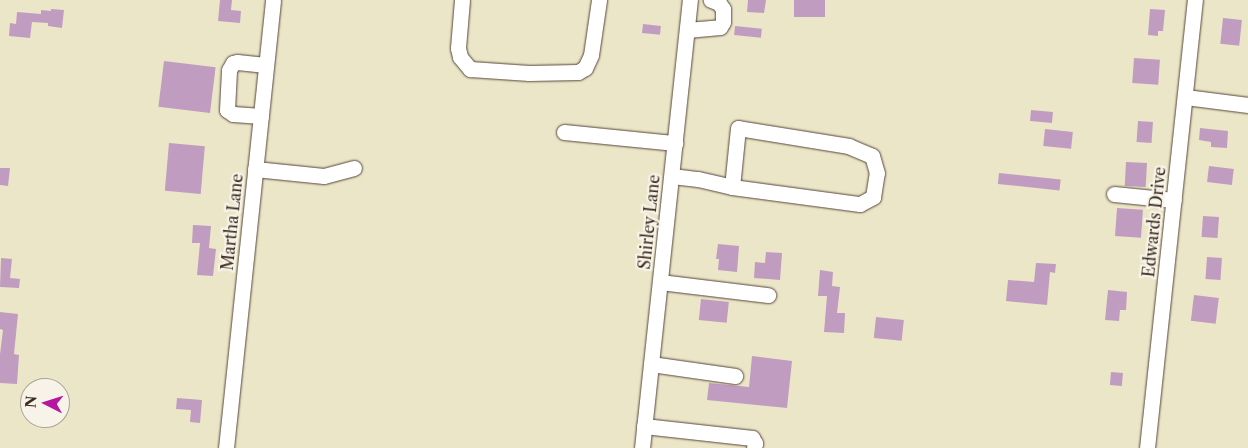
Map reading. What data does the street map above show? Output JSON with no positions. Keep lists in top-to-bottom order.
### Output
{
  "streets": {
    "street": ["Martha Lane", "Shirley Lane", "Edwards Drive"]
  },
  "north": "left"
}
